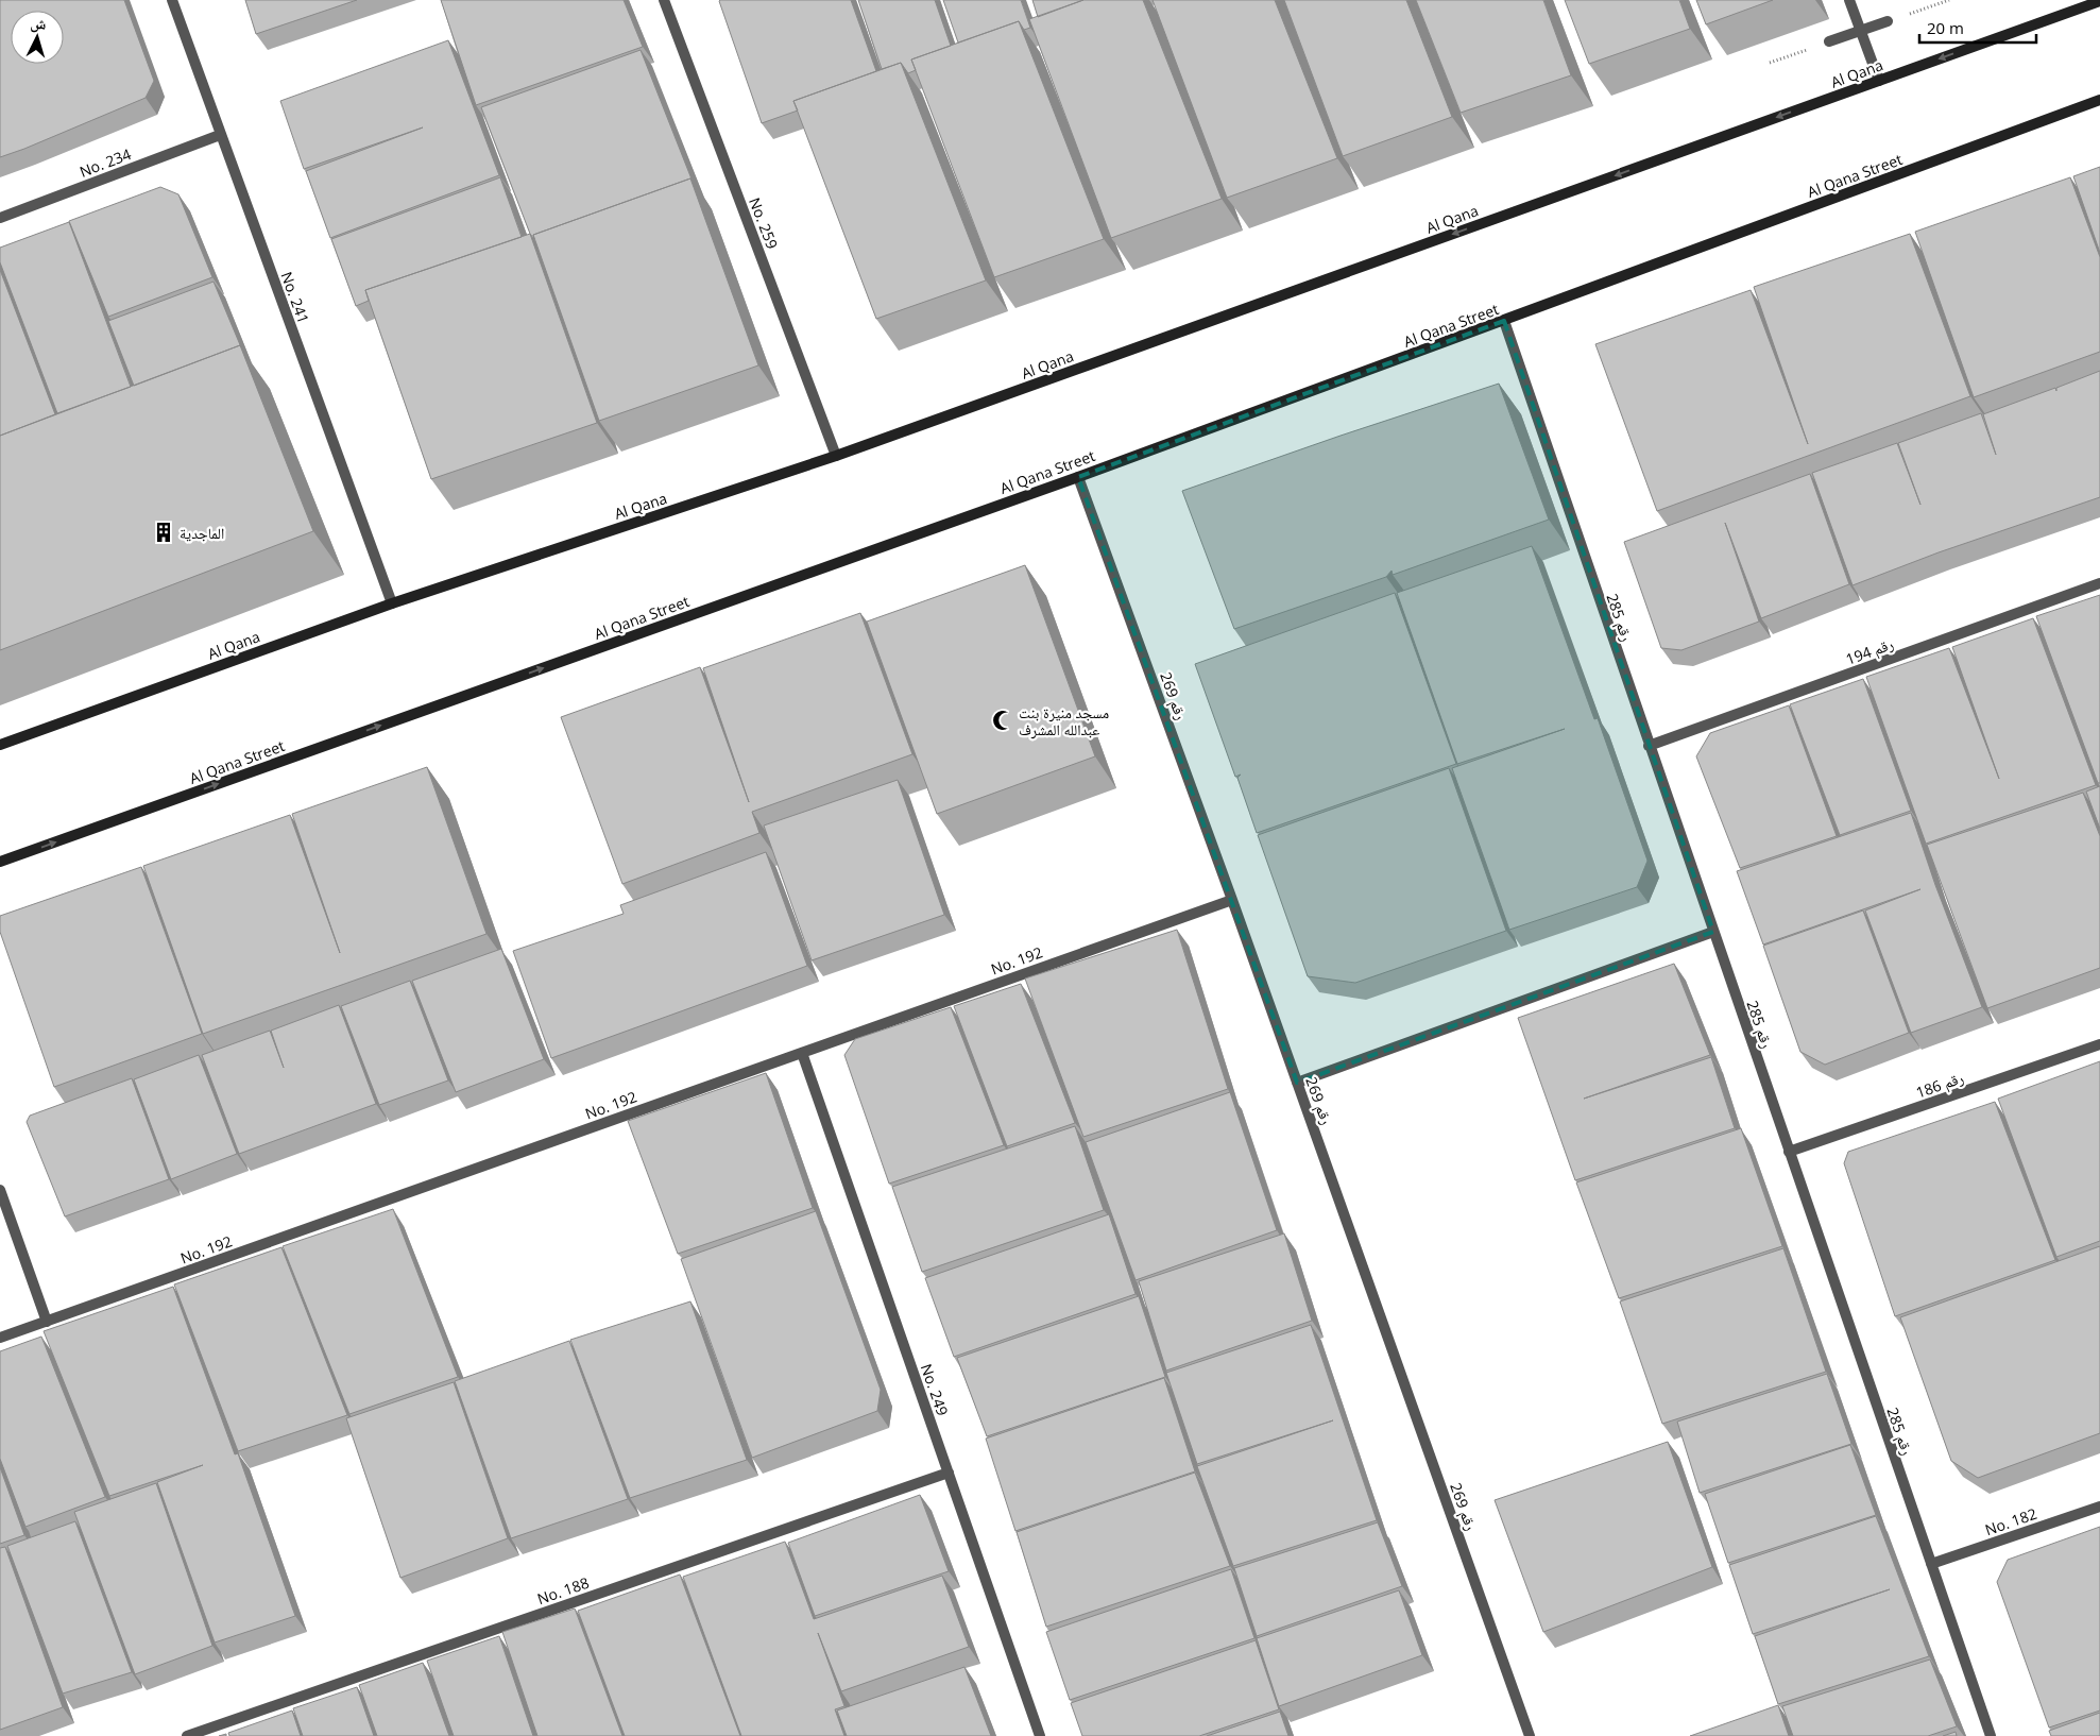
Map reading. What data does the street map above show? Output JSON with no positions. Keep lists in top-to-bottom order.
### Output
{
  "streets": {
    "street": [
      "Al Qana",
      "No. 234",
      "Al Qana Street",
      "No. 259",
      "No. 241",
      "رقم 285",
      "رقم 194",
      "رقم 269",
      "No. 192",
      "رقم 186",
      "No. 249",
      "No. 182",
      "No. 188"
    ]
  },
  "crossings": [
    ["Al Qana", "No. 259"],
    ["Al Qana", "No. 241"],
    ["No. 234", "No. 241"],
    ["Al Qana Street", "رقم 285"],
    ["Al Qana Street", "رقم 269"],
    ["رقم 285", "رقم 194"],
    ["رقم 285", "رقم 186"],
    ["رقم 285", "No. 182"],
    ["رقم 269", "No. 192"],
    ["No. 192", "No. 249"],
    ["No. 249", "No. 188"]
  ],
  "one_way": ["Al Qana", "Al Qana Street"],
  "places": {
    "building": ["الماجدية"],
    "mosque": ["مسجد منيرة بنت عبدالله المشرف"]
  },
  "scale_bar": "20 m",
  "north": "top"
}
